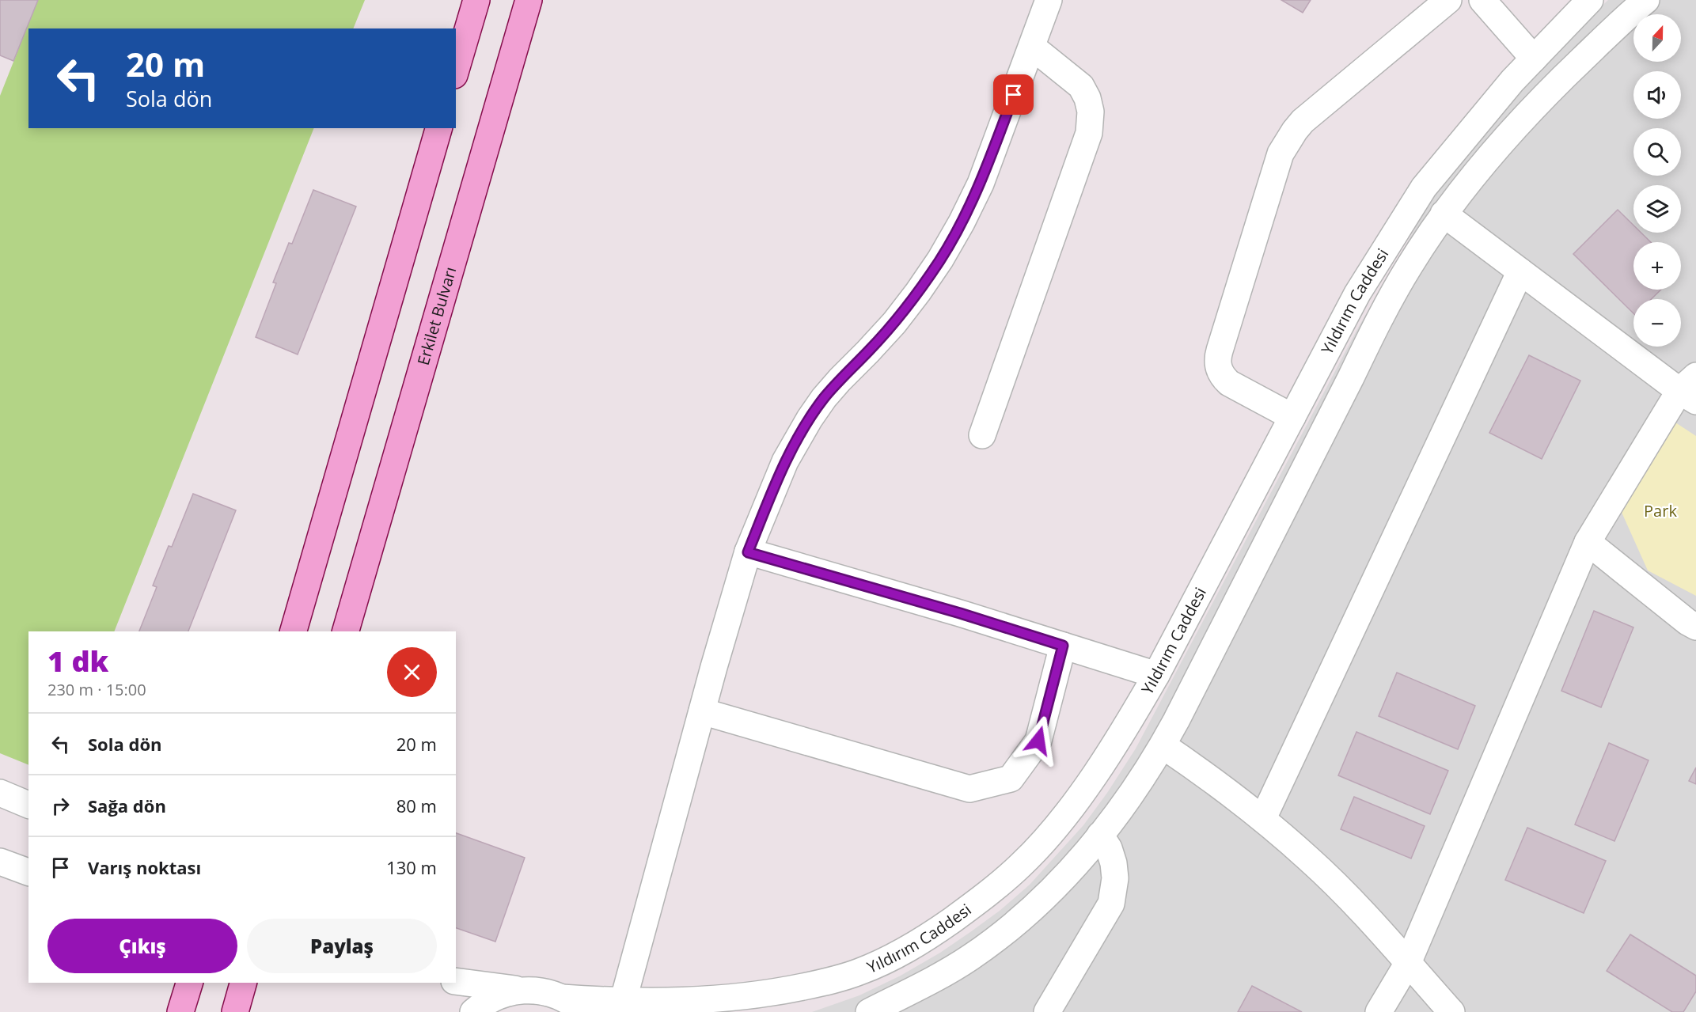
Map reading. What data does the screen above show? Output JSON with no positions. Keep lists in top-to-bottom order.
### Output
{
  "streets": {
    "main road": ["Erkilet Bulvarı"],
    "street": ["Yıldırım Caddesi"]
  },
  "parks": ["Park"],
  "north": "top",
  "page": {
    "map_buttons": ["+", "−"],
    "turn": ["20 m", "Sola dön"],
    "heading": ["1 dk", "230 m · 15:00"],
    "list": [
      {
        "name": "Sola dön",
        "value": "20 m"
      },
      {
        "name": "Sağa dön",
        "value": "80 m"
      },
      {
        "name": "Varış noktası",
        "value": "130 m"
      }
    ],
    "buttons": ["Çıkış", "Paylaş"]
  }
}
